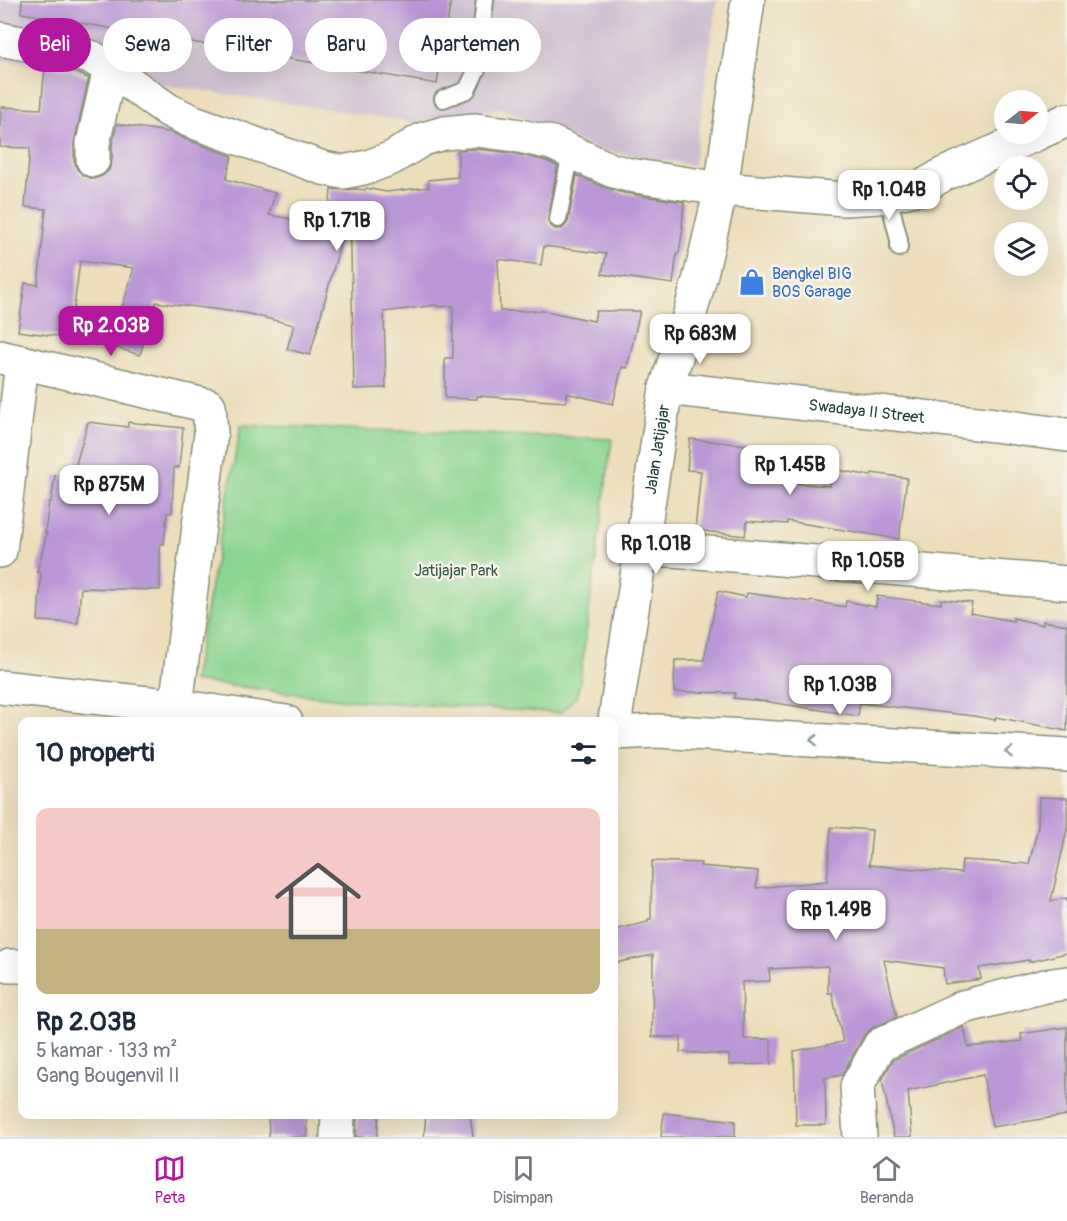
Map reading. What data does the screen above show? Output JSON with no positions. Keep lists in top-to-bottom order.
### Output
{
  "streets": {
    "street": ["Swadaya II Street", "Jalan Jatijajar"]
  },
  "crossings": [
    ["Swadaya II Street", "Jalan Jatijajar"]
  ],
  "parks": ["Jatijajar Park"],
  "places": {
    "shop": ["Bengkel BIG BOS Garage"]
  },
  "north": "right",
  "page": {
    "chip": [
      "Beli",
      "Sewa",
      "Filter",
      "Baru",
      "Apartemen"
    ],
    "price": [
      "Rp 1.04B",
      "Rp 1.71B",
      "Rp 2.03B",
      "Rp 683M",
      "Rp 1.45B",
      "Rp 875M",
      "Rp 1.01B",
      "Rp 1.05B",
      "Rp 1.03B",
      "Rp 1.49B"
    ],
    "heading": "10 properti",
    "list": [
      {
        "name": "Rp 2.03B",
        "note": "5 kamar · 133 m² · Gang Bougenvil II"
      }
    ],
    "tabs": ["Peta", "Disimpan", "Beranda"]
  }
}
